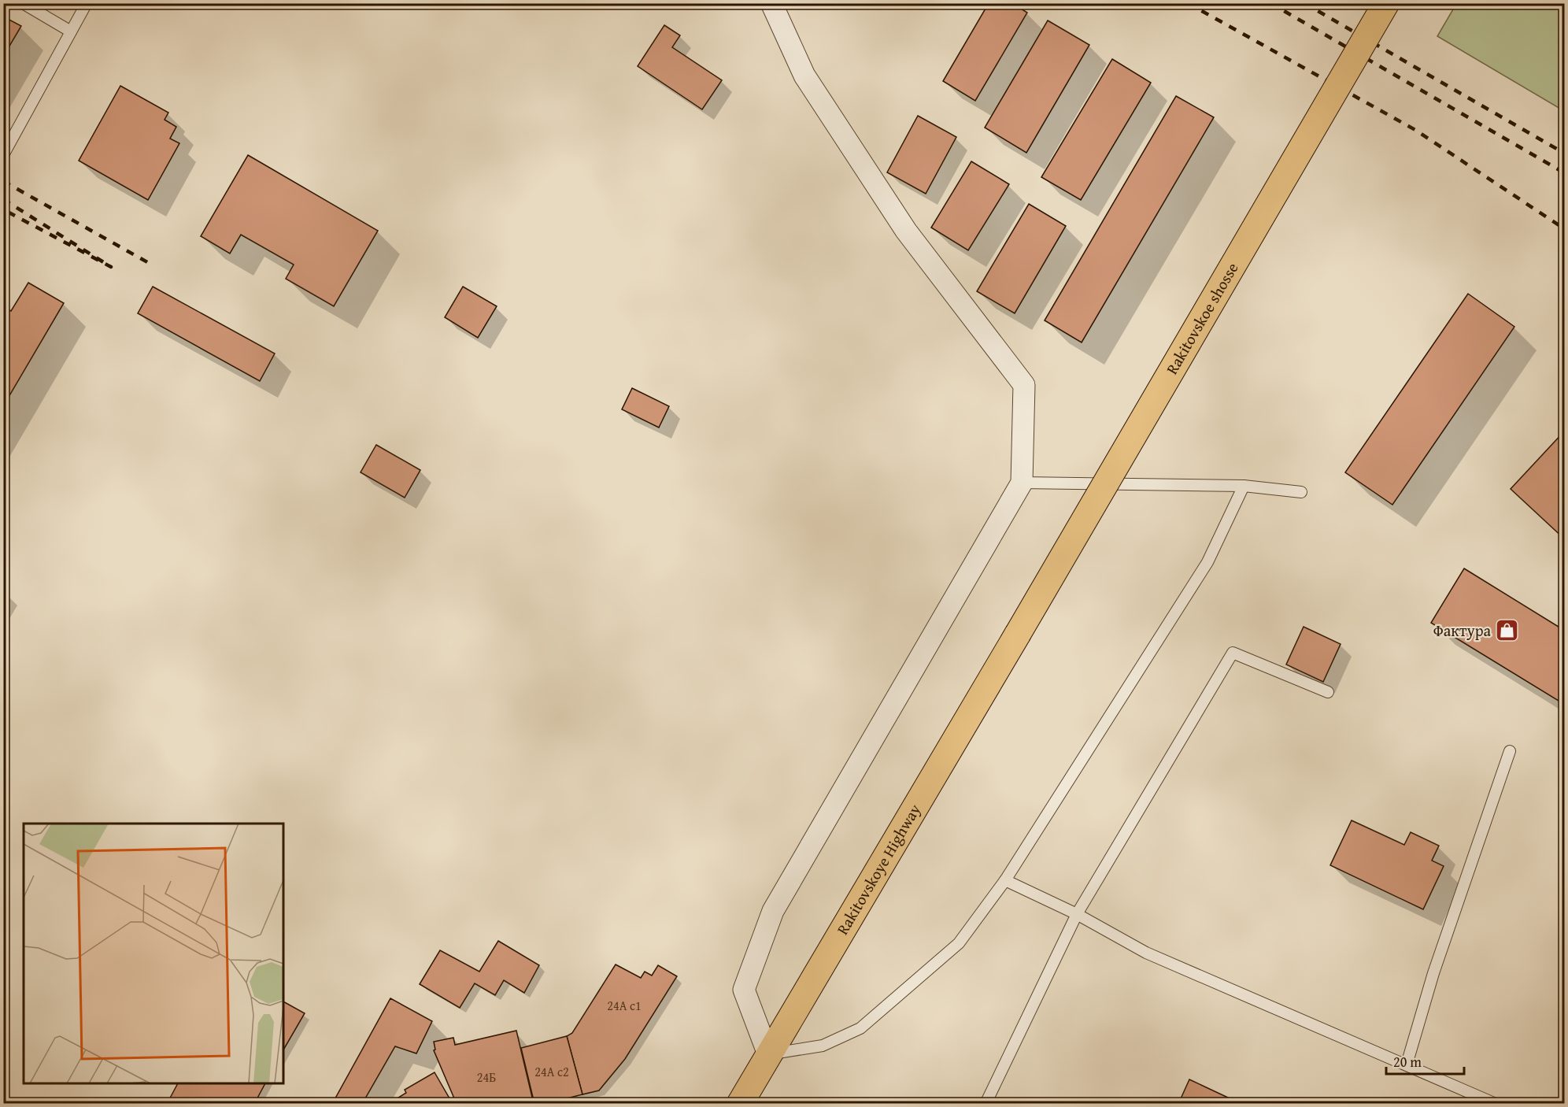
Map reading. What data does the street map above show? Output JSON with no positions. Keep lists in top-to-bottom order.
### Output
{
  "streets": {
    "main road": ["Rakitovskoe shosse", "Rakitovskoye Highway"]
  },
  "crossings": [
    ["Rakitovskoe shosse", "Rakitovskoye Highway"]
  ],
  "places": {
    "shop": ["Фактура"]
  },
  "house_numbers": ["24А с1", "24А с2", "24Б"],
  "scale_bar": "20 m"
}
